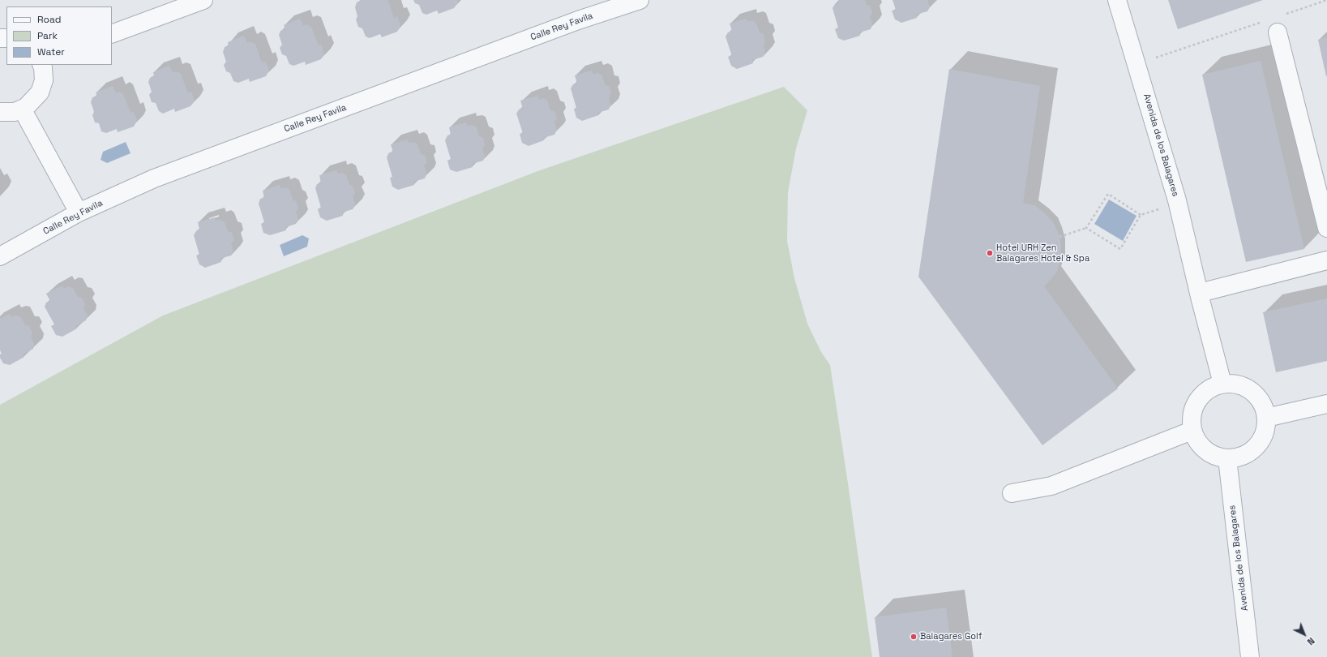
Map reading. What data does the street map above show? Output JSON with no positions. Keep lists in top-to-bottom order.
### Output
{
  "streets": {
    "street": ["Calle Rey Favila", "Avenida de los Balagares"]
  },
  "places": ["Hotel URH Zen Balagares Hotel & Spa", "Balagares Golf"],
  "legend": ["Road", "Park", "Water"],
  "north": "bottom right"
}
